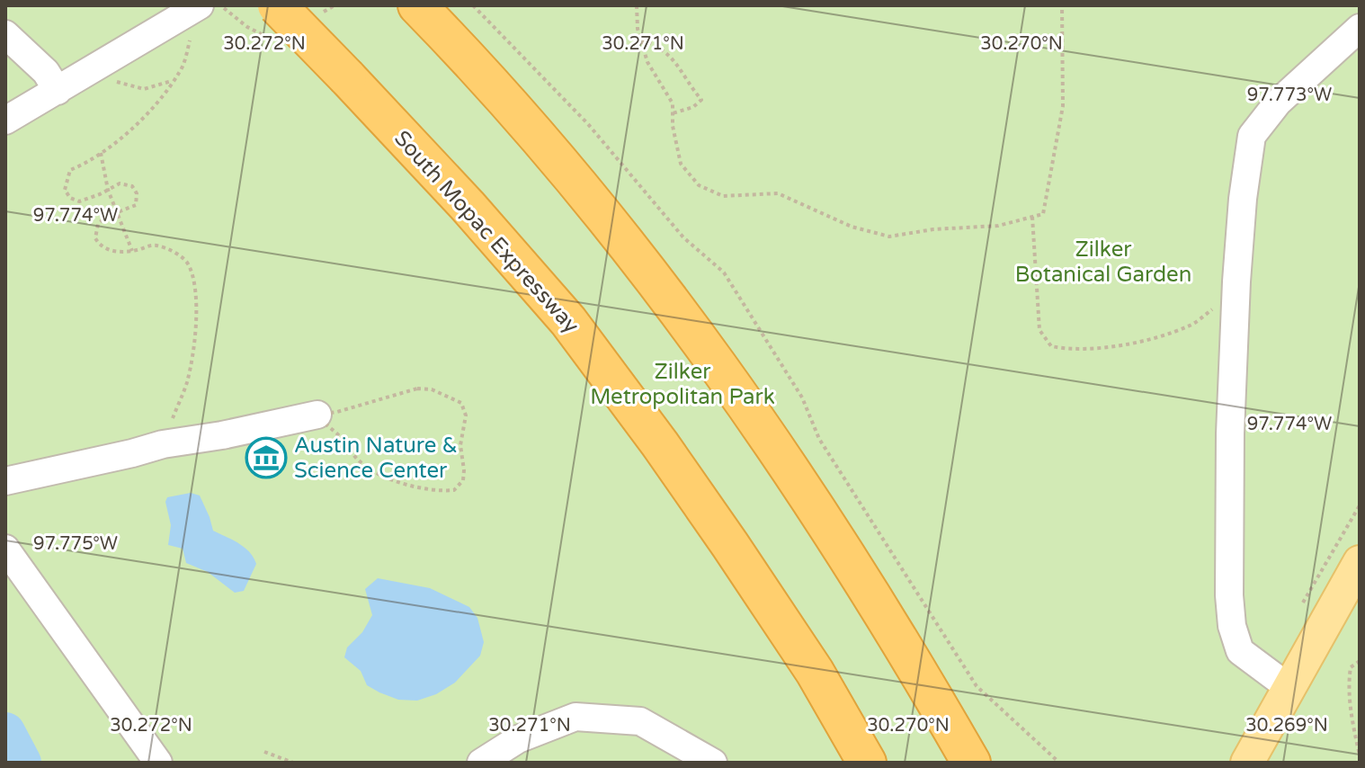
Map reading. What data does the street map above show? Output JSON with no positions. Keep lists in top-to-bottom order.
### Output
{
  "streets": {
    "highway": ["South Mopac Expressway"]
  },
  "parks": ["Zilker Botanical Garden", "Zilker Metropolitan Park"],
  "places": {
    "museum": ["Austin Nature & Science Center"]
  },
  "coordinates": [
    "30.272°N",
    "30.271°N",
    "30.270°N",
    "97.773°W",
    "97.774°W",
    "97.775°W",
    "30.269°N"
  ]
}
